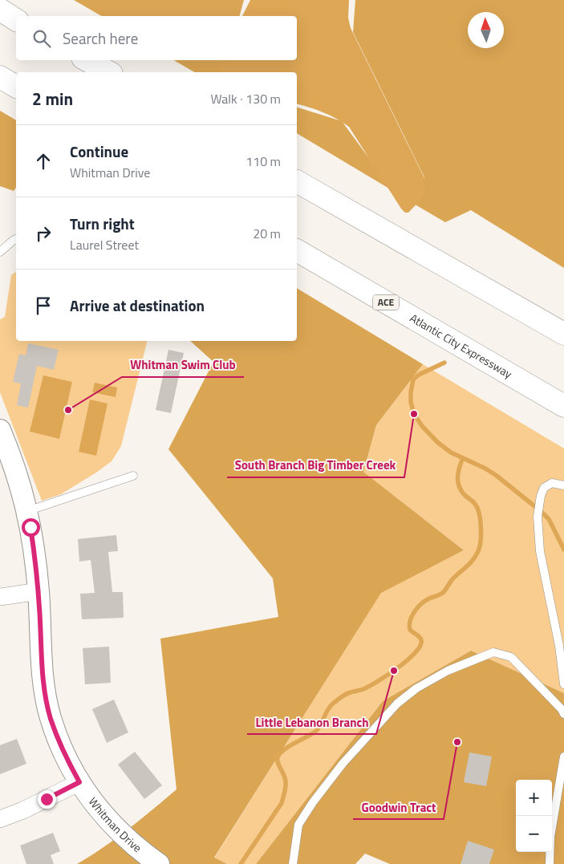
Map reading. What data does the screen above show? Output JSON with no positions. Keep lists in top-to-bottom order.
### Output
{
  "streets": {
    "highway": ["ACE", "Atlantic City Expressway"],
    "street": ["Whitman Drive"]
  },
  "places": [
    "Whitman Swim Club",
    "South Branch Big Timber Creek",
    "Little Lebanon Branch",
    "Goodwin Tract"
  ],
  "north": "top",
  "page": {
    "search": "Search here",
    "heading": ["2 min", "Walk · 130 m"],
    "list": [
      ["Continue", "Whitman Drive", "110 m"],
      ["Turn right", "Laurel Street", "20 m"],
      "Arrive at destination"
    ],
    "map_buttons": ["+", "−"]
  }
}
